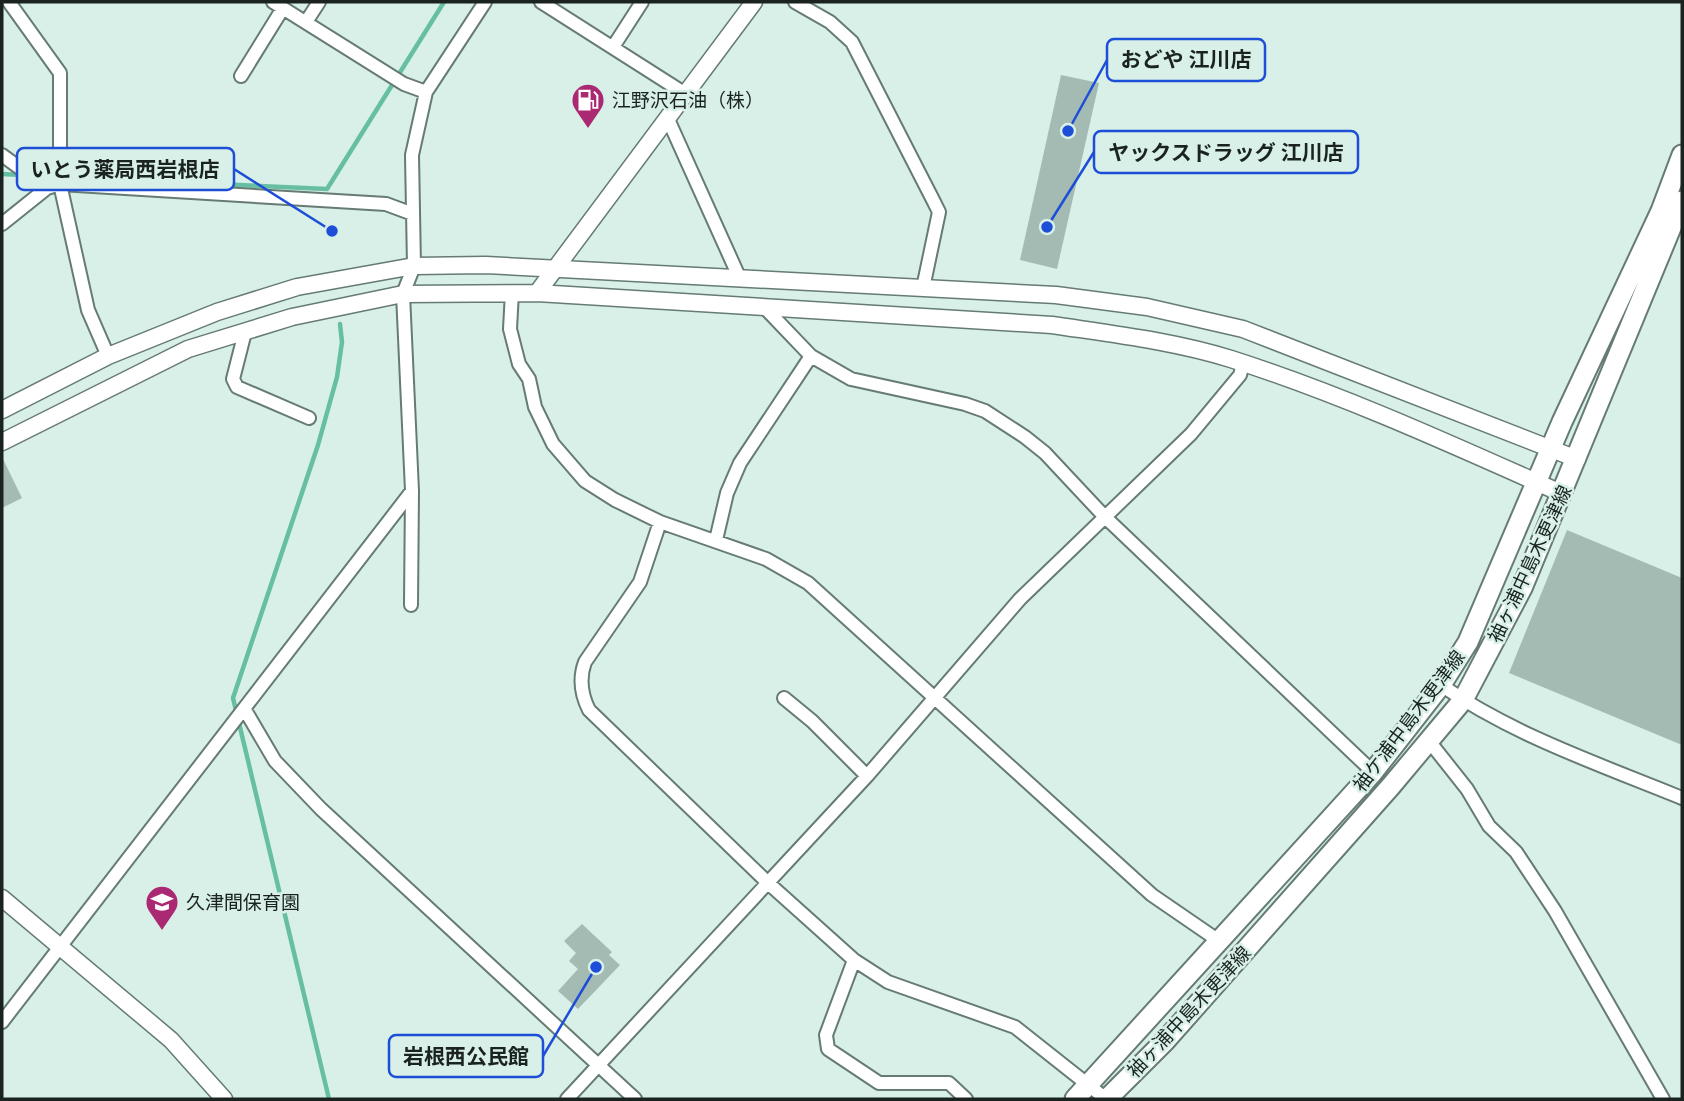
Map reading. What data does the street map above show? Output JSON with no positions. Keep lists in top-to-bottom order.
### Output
{
  "streets": {
    "main road": ["袖ヶ浦中島木更津線", "袖ケ浦中島木更津線"]
  },
  "places": {
    "fuel station": ["江野沢石油（株）"],
    "other": [
      "おどや 江川店",
      "ヤックスドラッグ 江川店",
      "いとう薬局西岩根店",
      "岩根西公民館"
    ],
    "school or university": ["久津間保育園"]
  }
}
